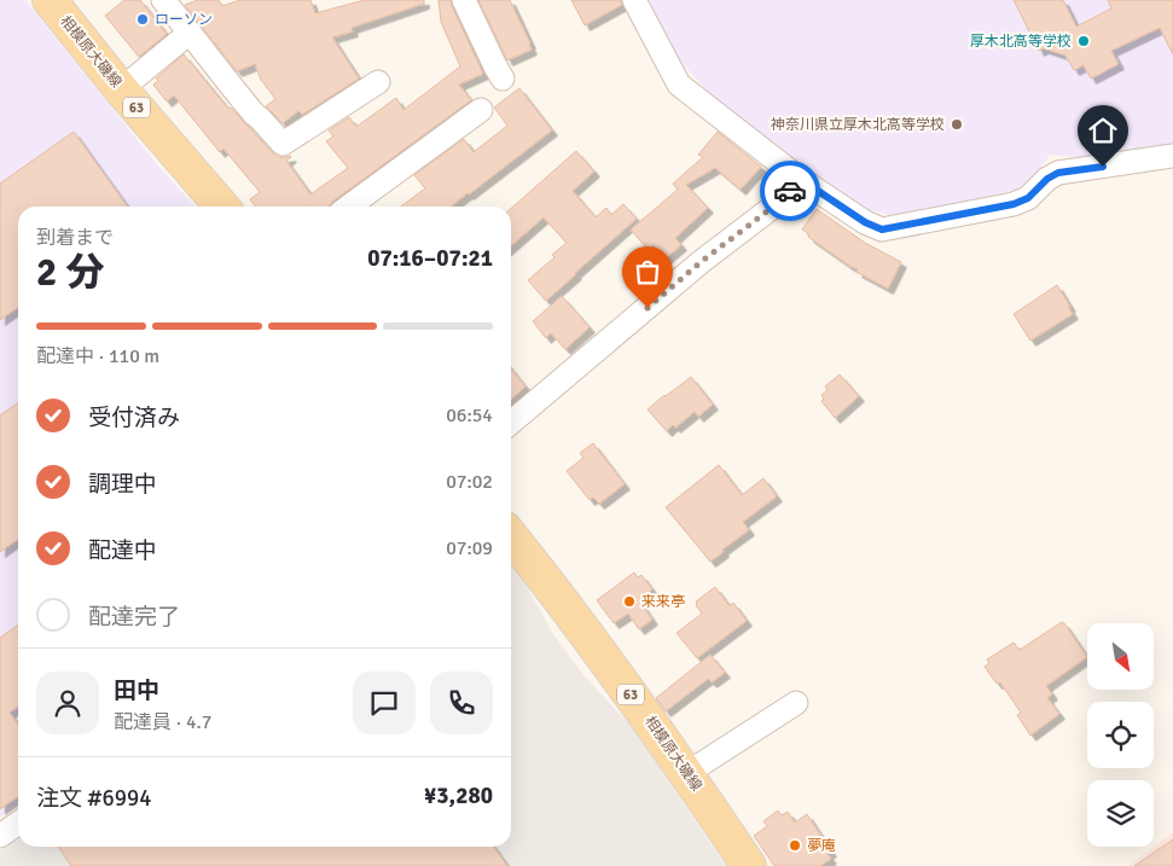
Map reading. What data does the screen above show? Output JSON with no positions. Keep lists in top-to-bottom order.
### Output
{
  "streets": {
    "main road": ["相模原大磯線", "63"]
  },
  "places": [
    "ローソン",
    "厚木北高等学校",
    "神奈川県立厚木北高等学校",
    "来来亭",
    "夢庵"
  ],
  "north": "bottom right",
  "page": {
    "heading": ["2 分", "到着まで", "07:16–07:21"],
    "panel": [
      "田中",
      "配達員 · 4.7",
      "注文 #6994",
      "¥3,280"
    ],
    "bar": "配達中 · 110 m",
    "list": [
      ["受付済み", "06:54"],
      ["調理中", "07:02"],
      ["配達中", "07:09"],
      "配達完了"
    ]
  }
}
